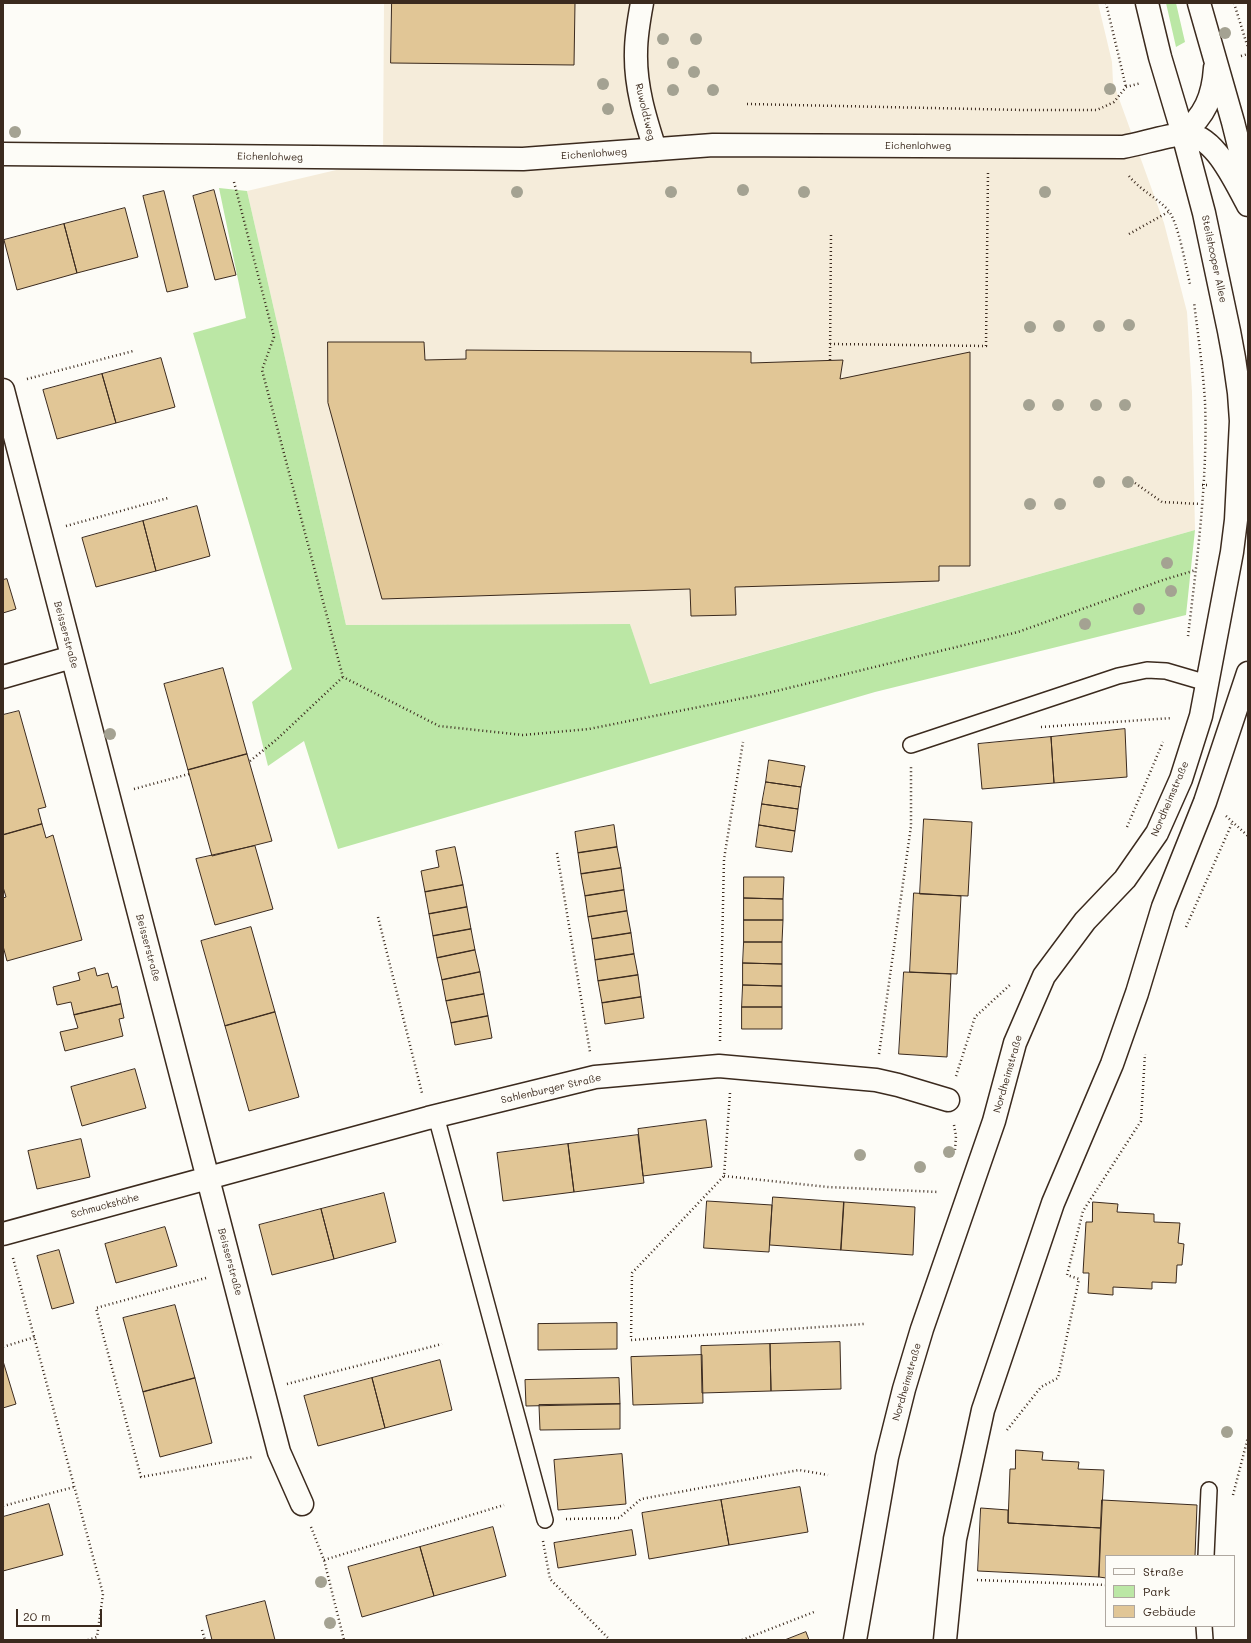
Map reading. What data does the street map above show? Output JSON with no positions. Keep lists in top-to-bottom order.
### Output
{
  "streets": {
    "street": [
      "Ruwoldtweg",
      "Eichenlohweg",
      "Steilshooper Allee",
      "Beisserstraße",
      "Nordheimstraße",
      "Sahlenburger Straße",
      "Schmuckshöhe"
    ]
  },
  "crossings": [
    ["Ruwoldtweg", "Eichenlohweg"],
    ["Eichenlohweg", "Steilshooper Allee"],
    ["Steilshooper Allee", "Nordheimstraße"],
    ["Beisserstraße", "Sahlenburger Straße"],
    ["Beisserstraße", "Schmuckshöhe"],
    ["Sahlenburger Straße", "Schmuckshöhe"]
  ],
  "legend": ["Straße", "Park", "Gebäude"],
  "scale_bar": "20 m"
}
